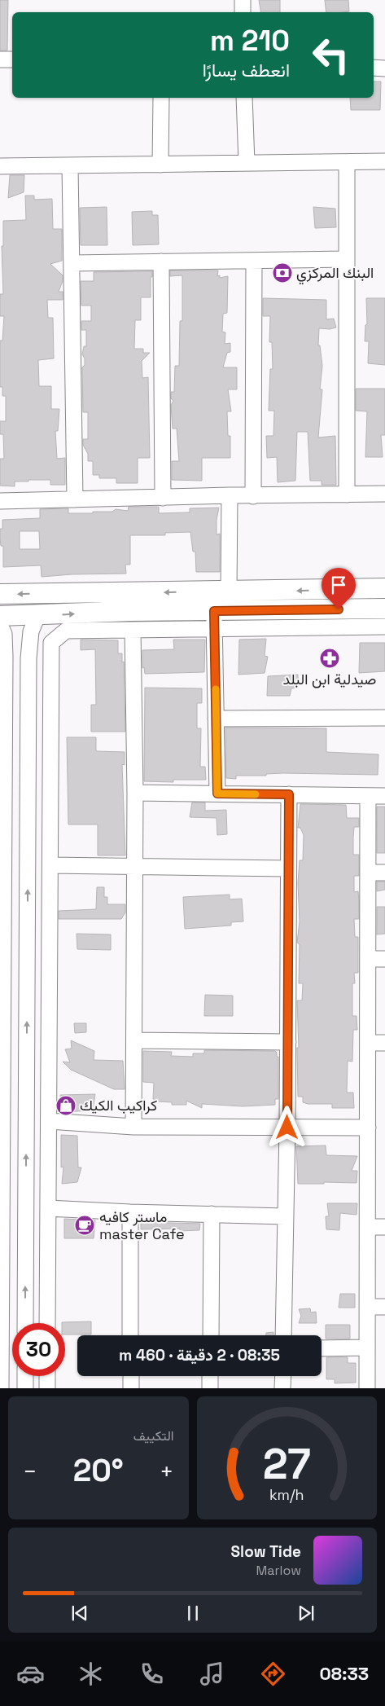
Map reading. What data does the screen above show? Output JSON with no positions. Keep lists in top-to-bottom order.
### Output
{
  "places": {
    "bank": ["البنك المركزي"],
    "pharmacy": ["صيدلية ابن البلد"],
    "shop": ["كراكيب الكيك"],
    "cafe": ["ماستر كافيه master Cafe"]
  },
  "page": {
    "turn": ["210 m", "انعطف يسارًا"],
    "limit": "30",
    "trip": "08:35 · 2 دقيقة · 460 m",
    "tile": "التكييف",
    "heat": ["−", "20°", "+"],
    "song": ["Slow Tide", "Marlow"],
    "tabs": "08:33",
    "gauge": ["27", "km/h"]
  }
}
